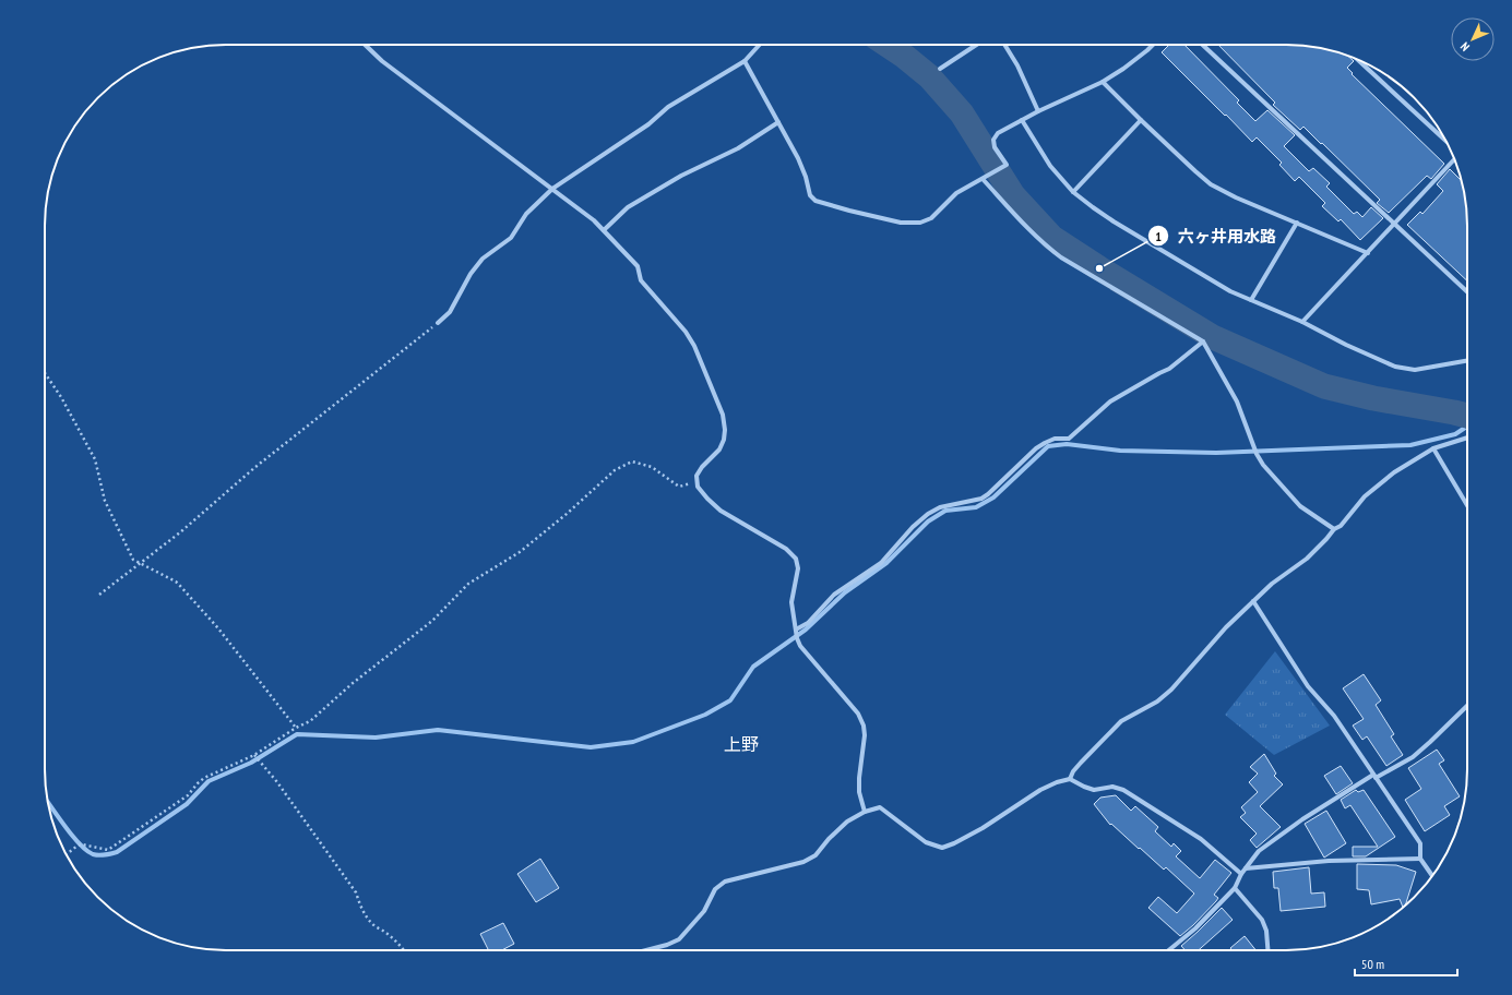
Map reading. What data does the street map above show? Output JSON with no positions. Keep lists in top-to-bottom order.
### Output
{
  "districts": ["上野"],
  "places": ["六ヶ井用水路"],
  "scale_bar": "50 m",
  "north": "bottom left"
}
